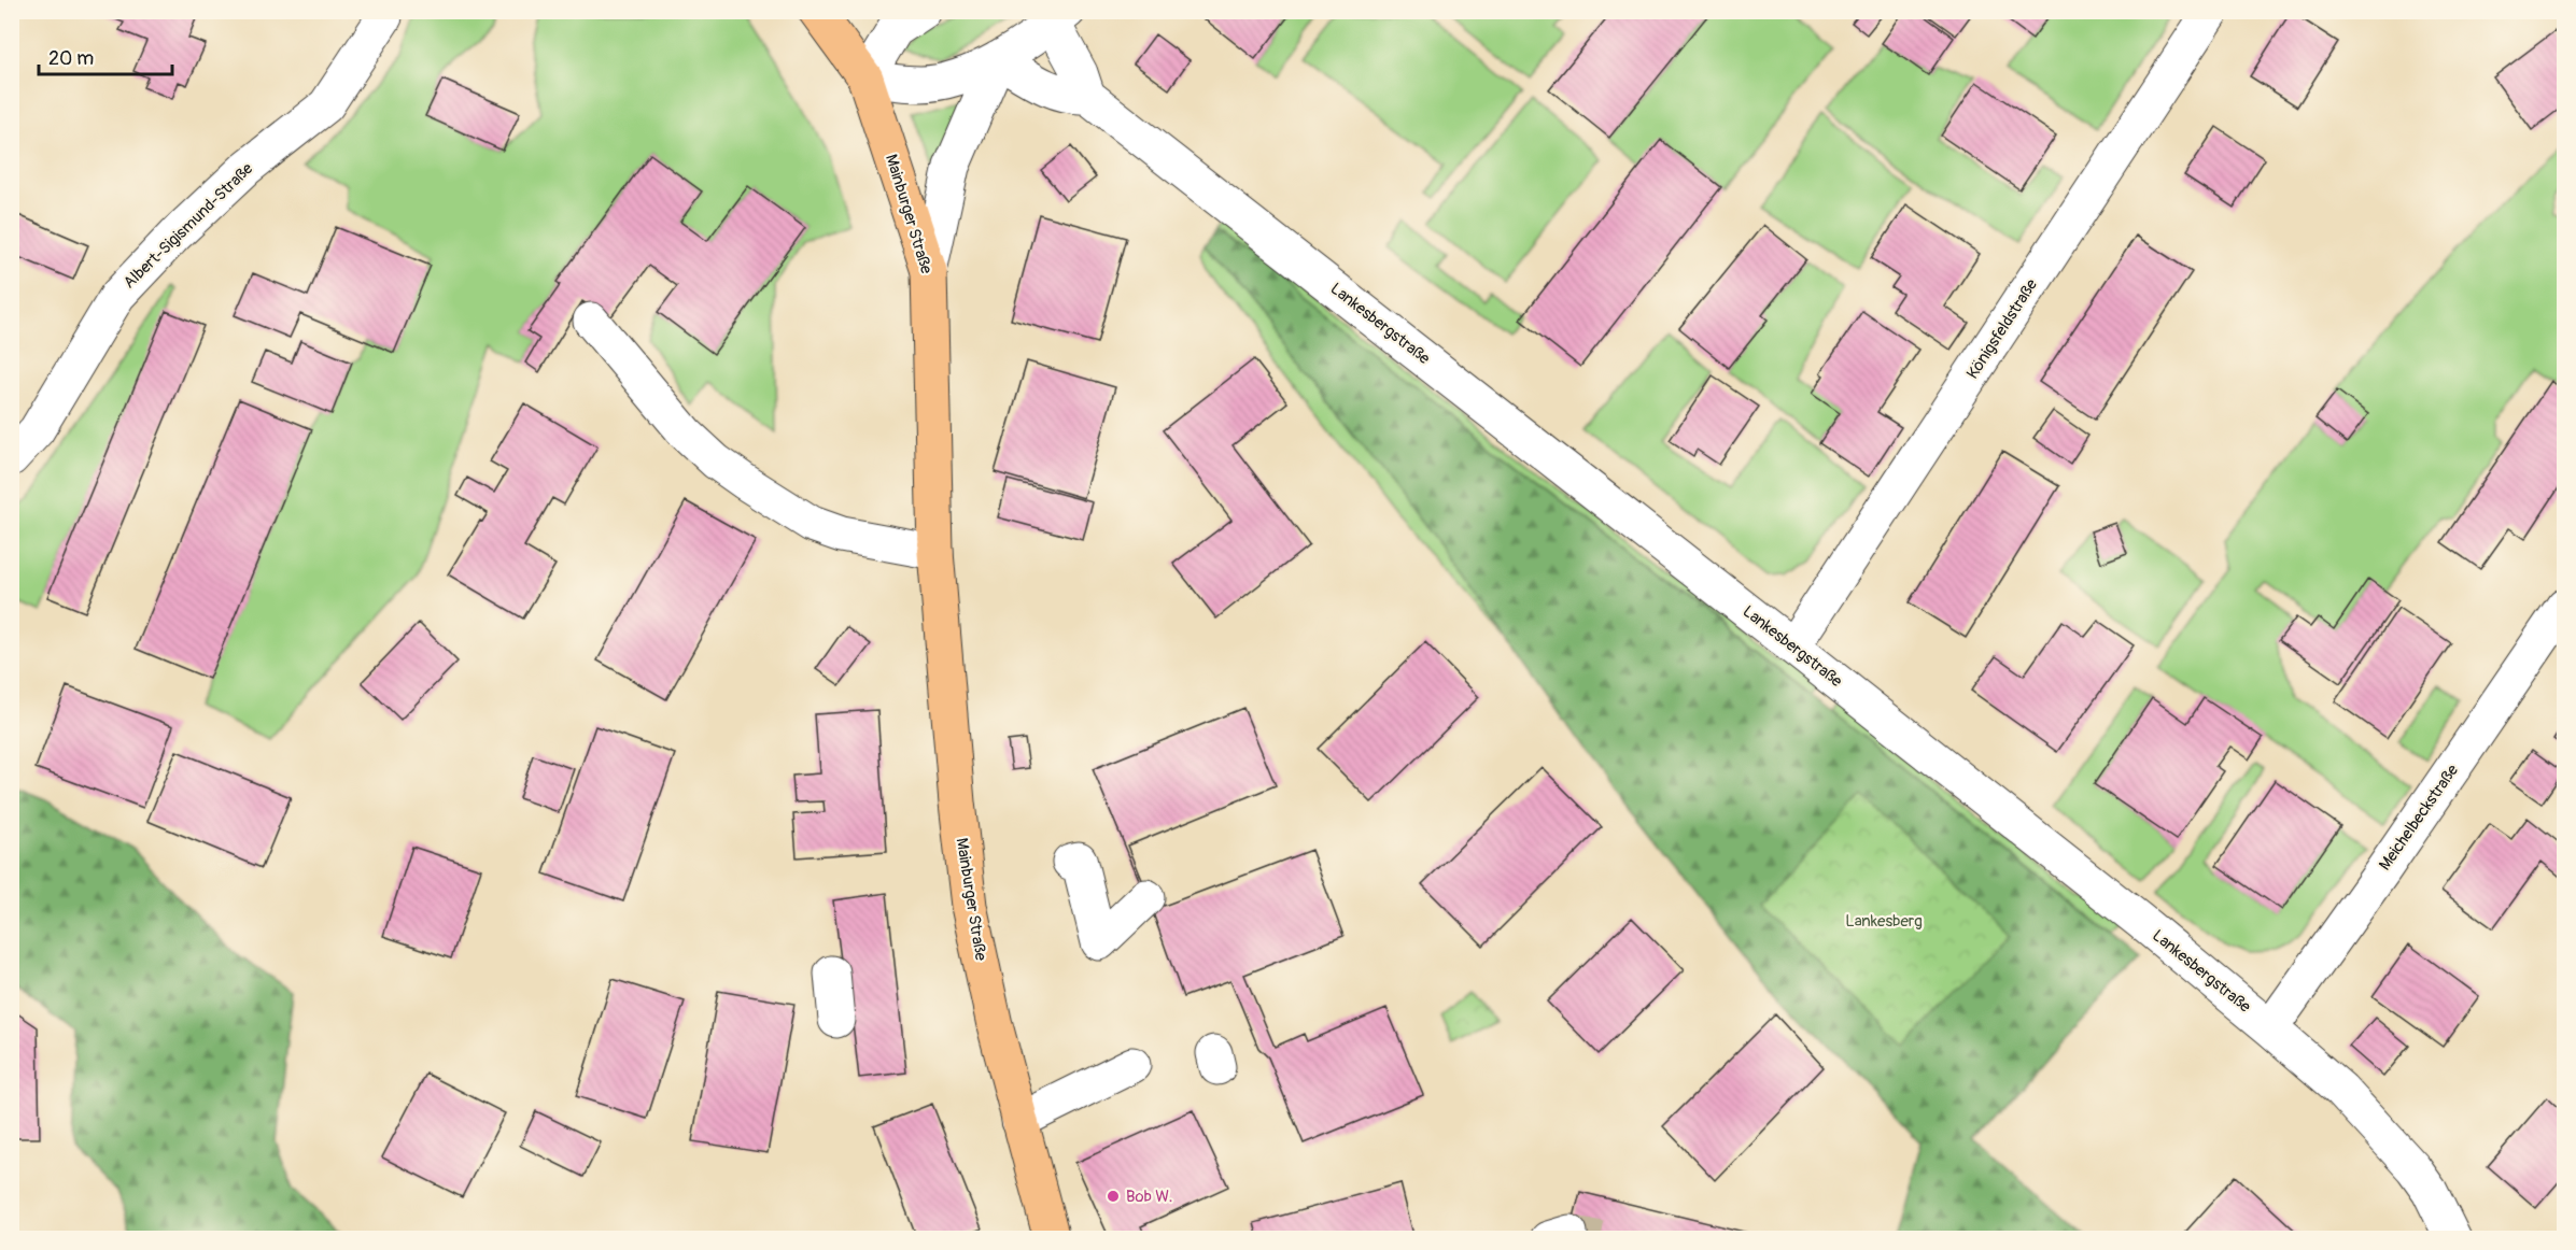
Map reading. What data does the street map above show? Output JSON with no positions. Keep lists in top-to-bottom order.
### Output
{
  "streets": {
    "main road": ["Mainburger Straße"],
    "street": [
      "Albert-Sigismund-Straße",
      "Lankesbergstraße",
      "Königsfeldstraße",
      "Meichelbeckstraße"
    ]
  },
  "crossings": [
    ["Lankesbergstraße", "Königsfeldstraße"],
    ["Lankesbergstraße", "Meichelbeckstraße"]
  ],
  "parks": ["Lankesberg"],
  "places": ["Bob W."],
  "scale_bar": "20 m"
}
